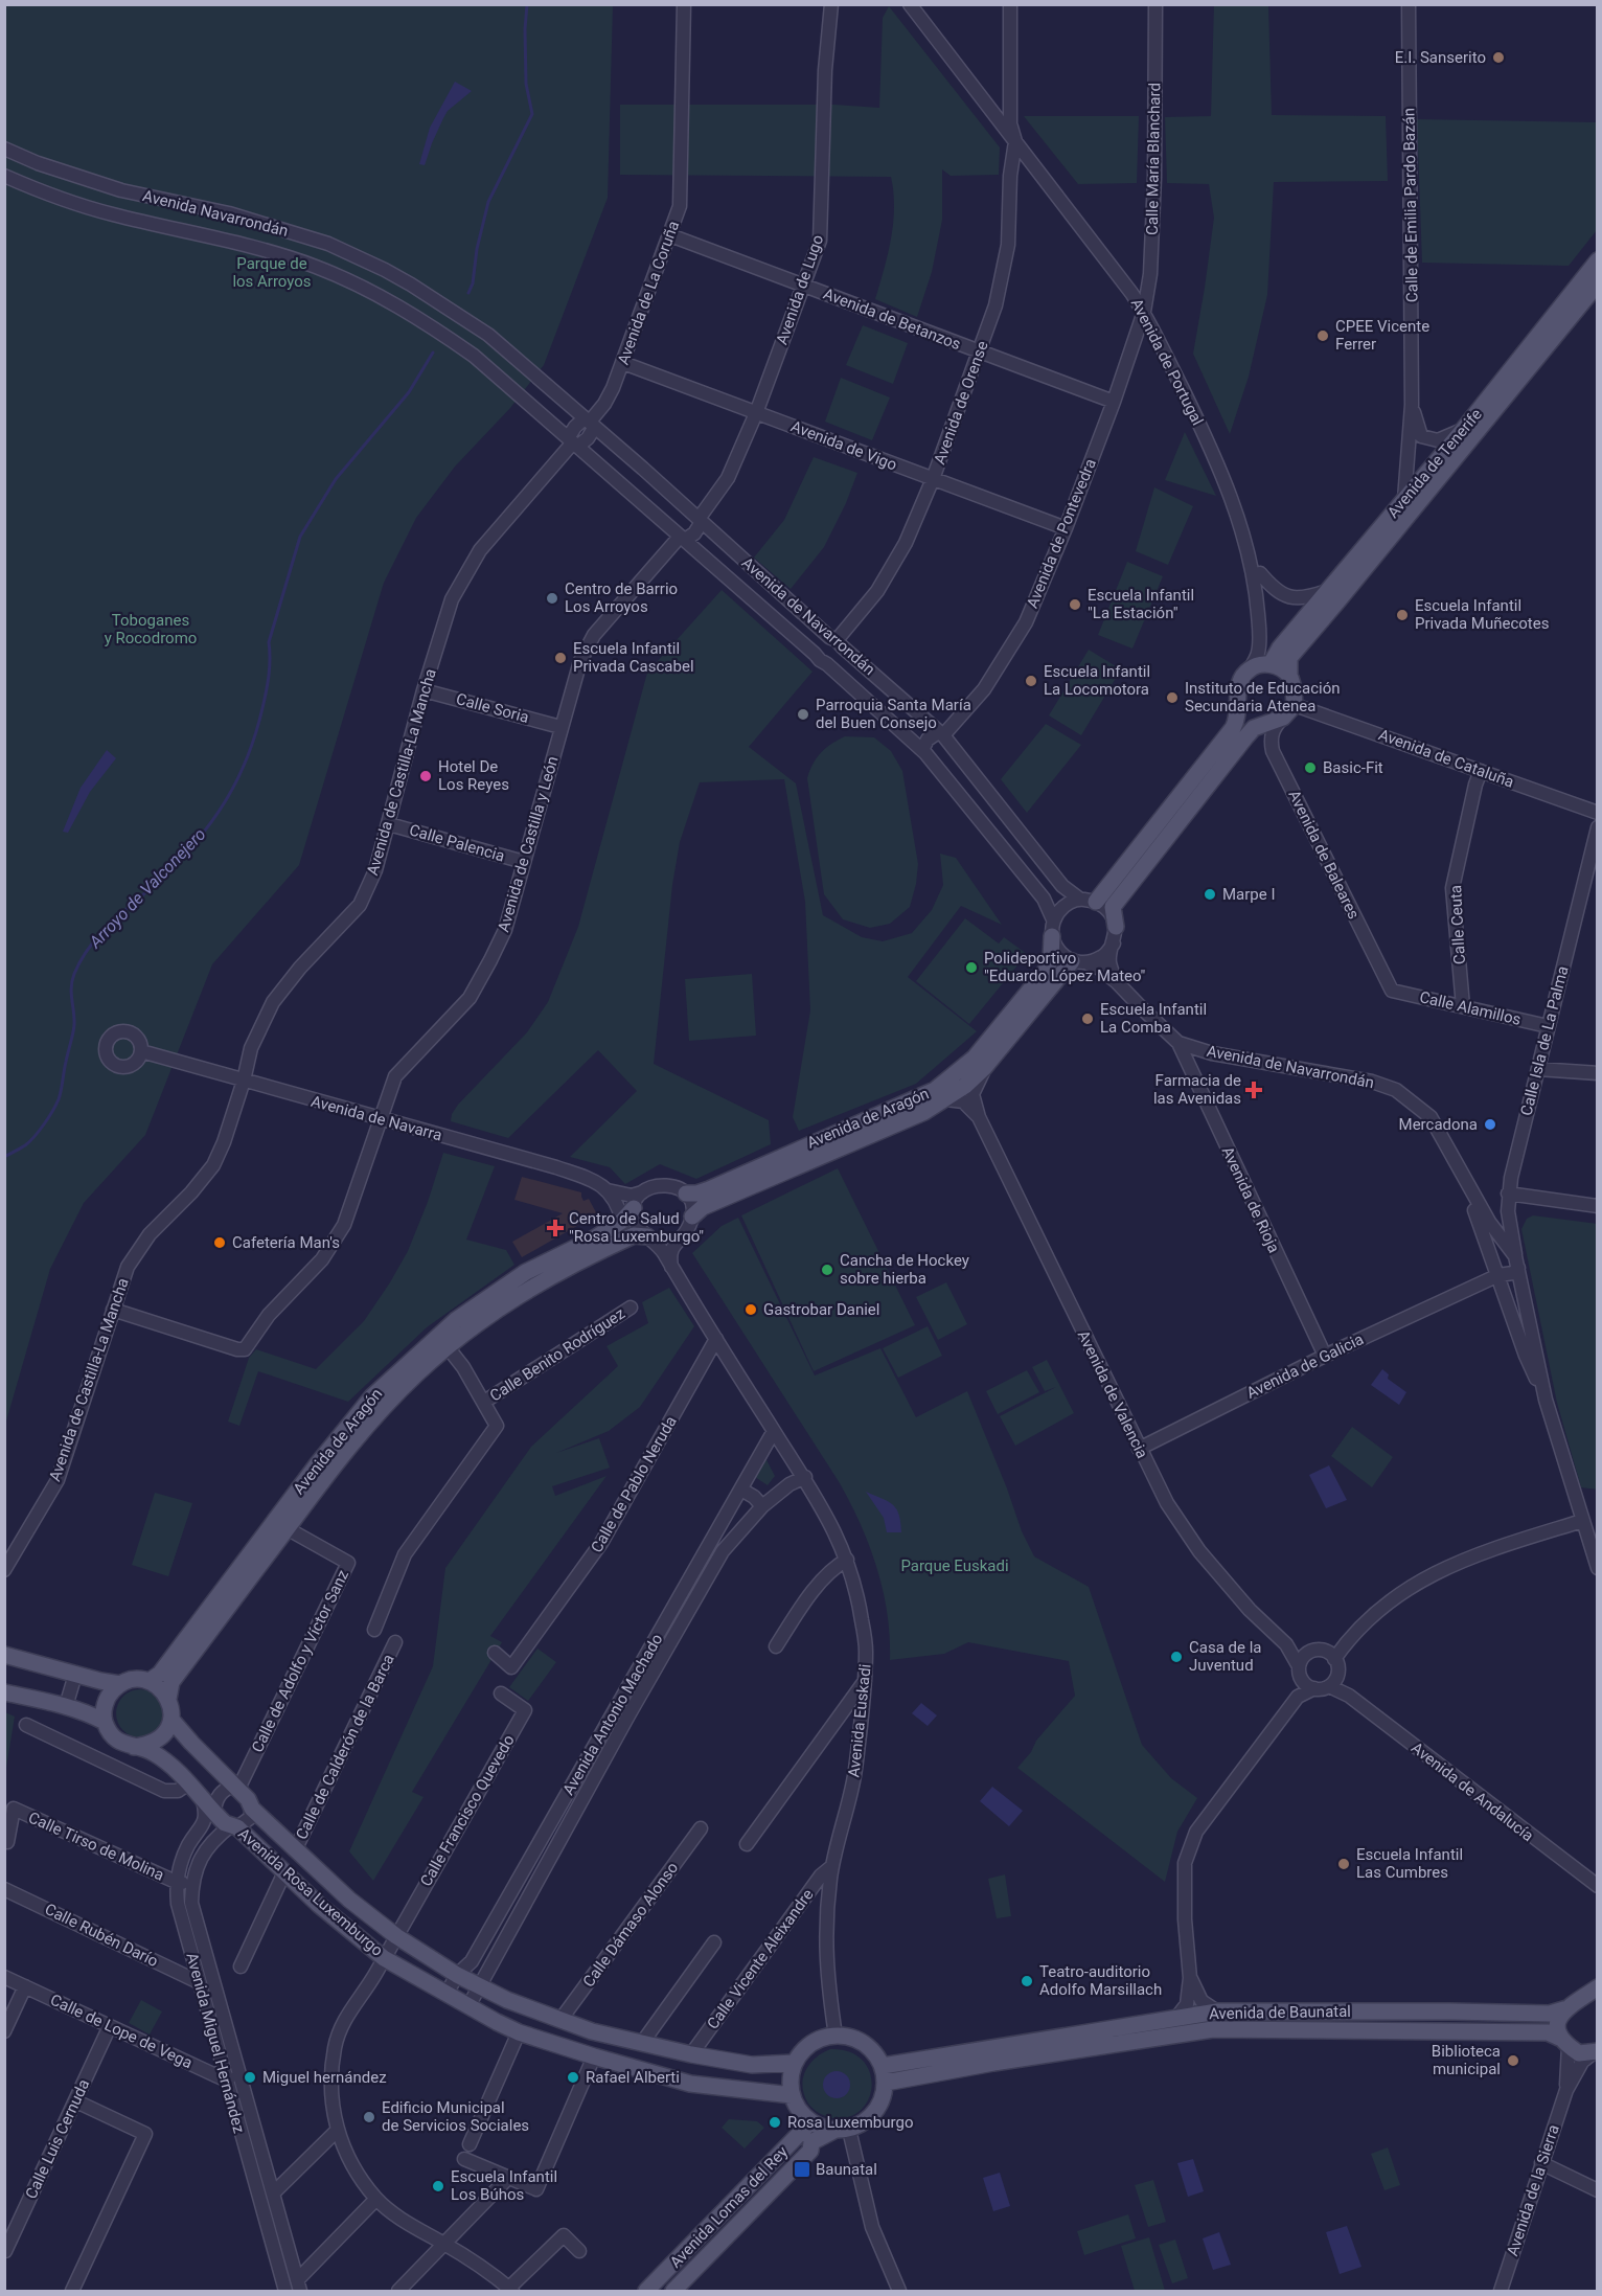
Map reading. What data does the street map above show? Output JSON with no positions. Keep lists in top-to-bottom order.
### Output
{
  "streets": {
    "main road": [
      "Avenida de Tenerife",
      "Avenida de Aragón",
      "Avenida Rosa Luxemburgo",
      "Avenida de Baunatal",
      "Avenida Lomas del Rey"
    ],
    "street": [
      "Calle María Blanchard",
      "Calle de Emilia Pardo Bazán",
      "Avenida Navarrondán",
      "Avenida de Lugo",
      "Avenida de La Coruña",
      "Avenida de Betanzos",
      "Avenida de Portugal",
      "Avenida de Orense",
      "Avenida de Vigo",
      "Avenida de Pontevedra",
      "Avenida de Navarrondán",
      "Calle Soria",
      "Avenida de Cataluña",
      "Avenida de Castilla-La Mancha",
      "Calle Palencia",
      "Avenida de Castilla y León",
      "Avenida de Baleares",
      "Calle Ceuta",
      "Calle Alamillos",
      "Calle Isla de La Palma",
      "Avenida de Navarra",
      "Avenida de Rioja",
      "Calle Benito Rodríguez",
      "Avenida de Galicia",
      "Avenida de Valencia",
      "Calle de Pablo Neruda",
      "Calle de Adolfo y Víctor Sanz",
      "Avenida Antonio Machado",
      "Avenida Euskadi",
      "Calle de Calderón de la Barca",
      "Avenida de Andalucía",
      "Calle Francisco Quevedo",
      "Calle Tirso de Molina",
      "Calle Dámaso Alonso",
      "Calle Rubén Darío",
      "Calle Vicente Aleixandre",
      "Calle de Lope de Vega",
      "Avenida Miguel Hernández",
      "Calle Luis Cernuda",
      "Avenida de la Sierra"
    ]
  },
  "crossings": [
    ["Calle María Blanchard", "Avenida de Portugal"],
    ["Calle María Blanchard", "Avenida de Pontevedra"],
    ["Calle de Emilia Pardo Bazán", "Avenida de Tenerife"],
    ["Avenida Navarrondán", "Avenida de Navarrondán"],
    ["Avenida de Lugo", "Avenida de Betanzos"],
    ["Avenida de Lugo", "Avenida de Vigo"],
    ["Avenida de Lugo", "Avenida de Navarrondán"],
    ["Avenida de Lugo", "Avenida de Castilla y León"],
    ["Avenida de La Coruña", "Avenida de Betanzos"],
    ["Avenida de La Coruña", "Avenida de Vigo"],
    ["Avenida de La Coruña", "Avenida de Navarrondán"],
    ["Avenida de La Coruña", "Avenida de Castilla-La Mancha"],
    ["Avenida de Betanzos", "Avenida de Orense"],
    ["Avenida de Betanzos", "Avenida de Pontevedra"],
    ["Avenida de Portugal", "Avenida de Orense"],
    ["Avenida de Portugal", "Avenida de Tenerife"],
    ["Avenida de Portugal", "Avenida de Pontevedra"],
    ["Avenida de Portugal", "Avenida de Cataluña"],
    ["Avenida de Portugal", "Avenida de Baleares"],
    ["Avenida de Orense", "Avenida de Vigo"],
    ["Avenida de Orense", "Avenida de Navarrondán"],
    ["Avenida de Vigo", "Avenida de Pontevedra"],
    ["Avenida de Tenerife", "Avenida de Cataluña"],
    ["Avenida de Tenerife", "Avenida de Baleares"],
    ["Avenida de Pontevedra", "Avenida de Navarrondán"],
    ["Avenida de Navarrondán", "Avenida de Castilla-La Mancha"],
    ["Avenida de Navarrondán", "Avenida de Castilla y León"],
    ["Avenida de Navarrondán", "Calle Isla de La Palma"],
    ["Avenida de Navarrondán", "Avenida de Aragón"],
    ["Avenida de Navarrondán", "Avenida de Rioja"],
    ["Avenida de Navarrondán", "Avenida de Galicia"],
    ["Calle Soria", "Avenida de Castilla-La Mancha"],
    ["Calle Soria", "Avenida de Castilla y León"],
    ["Avenida de Cataluña", "Avenida de Baleares"],
    ["Avenida de Cataluña", "Calle Ceuta"],
    ["Avenida de Castilla-La Mancha", "Calle Palencia"],
    ["Avenida de Castilla-La Mancha", "Avenida de Castilla y León"],
    ["Avenida de Castilla-La Mancha", "Avenida de Navarra"],
    ["Calle Palencia", "Avenida de Castilla y León"],
    ["Avenida de Castilla y León", "Avenida de Navarra"],
    ["Avenida de Baleares", "Calle Alamillos"],
    ["Calle Ceuta", "Calle Alamillos"],
    ["Calle Alamillos", "Calle Isla de La Palma"],
    ["Calle Isla de La Palma", "Avenida de Galicia"],
    ["Avenida de Aragón", "Calle de Adolfo y Víctor Sanz"],
    ["Avenida de Aragón", "Avenida Euskadi"],
    ["Avenida de Aragón", "Avenida Rosa Luxemburgo"],
    ["Avenida de Rioja", "Avenida de Galicia"],
    ["Avenida de Galicia", "Avenida de Valencia"],
    ["Avenida de Valencia", "Avenida de Andalucía"],
    ["Calle de Pablo Neruda", "Avenida Euskadi"],
    ["Calle de Adolfo y Víctor Sanz", "Avenida Rosa Luxemburgo"],
    ["Calle de Adolfo y Víctor Sanz", "Avenida Miguel Hernández"],
    ["Avenida Antonio Machado", "Avenida Euskadi"],
    ["Avenida Antonio Machado", "Avenida Rosa Luxemburgo"],
    ["Avenida Euskadi", "Avenida Rosa Luxemburgo"],
    ["Avenida Euskadi", "Calle Vicente Aleixandre"],
    ["Avenida Euskadi", "Avenida de Baunatal"],
    ["Avenida Euskadi", "Avenida Lomas del Rey"],
    ["Calle de Calderón de la Barca", "Avenida Rosa Luxemburgo"],
    ["Calle Francisco Quevedo", "Avenida Rosa Luxemburgo"],
    ["Calle Tirso de Molina", "Avenida Miguel Hernández"],
    ["Avenida Rosa Luxemburgo", "Calle Dámaso Alonso"],
    ["Avenida Rosa Luxemburgo", "Calle Vicente Aleixandre"],
    ["Avenida Rosa Luxemburgo", "Avenida de Baunatal"],
    ["Avenida Rosa Luxemburgo", "Avenida Miguel Hernández"],
    ["Avenida Rosa Luxemburgo", "Avenida Lomas del Rey"],
    ["Calle Rubén Darío", "Avenida Miguel Hernández"],
    ["Avenida de Baunatal", "Avenida de la Sierra"],
    ["Avenida de Baunatal", "Avenida Lomas del Rey"],
    ["Calle de Lope de Vega", "Avenida Miguel Hernández"],
    ["Calle de Lope de Vega", "Calle Luis Cernuda"]
  ],
  "water": ["Arroyo de Valconejero"],
  "parks": ["Parque de los Arroyos", "Toboganes y Rocodromo", "Parque Euskadi"],
  "places": {
    "other": [
      "E.I. Sanserito",
      "CPEE Vicente Ferrer",
      "Centro de Barrio Los Arroyos",
      "Escuela Infantil \"La Estación\"",
      "Escuela Infantil Privada Muñecotes",
      "Escuela Infantil Privada Cascabel",
      "Escuela Infantil La Locomotora",
      "Instituto de Educación Secundaria Atenea",
      "Parroquia Santa María del Buen Consejo",
      "Basic-Fit",
      "Hotel De Los Reyes",
      "Marpe I",
      "Polideportivo \"Eduardo López Mateo\"",
      "Escuela Infantil La Comba",
      "Mercadona",
      "Cafetería Man's",
      "Cancha de Hockey sobre hierba",
      "Gastrobar Daniel",
      "Casa de la Juventud",
      "Escuela Infantil Las Cumbres",
      "Teatro-auditorio Adolfo Marsillach",
      "Biblioteca municipal",
      "Miguel hernández",
      "Rafael Alberti",
      "Edificio Municipal de Servicios Sociales",
      "Rosa Luxemburgo",
      "Escuela Infantil Los Búhos"
    ],
    "health": ["Farmacia de las Avenidas", "Centro de Salud \"Rosa Luxemburgo\""],
    "transit": ["Baunatal"]
  }
}
